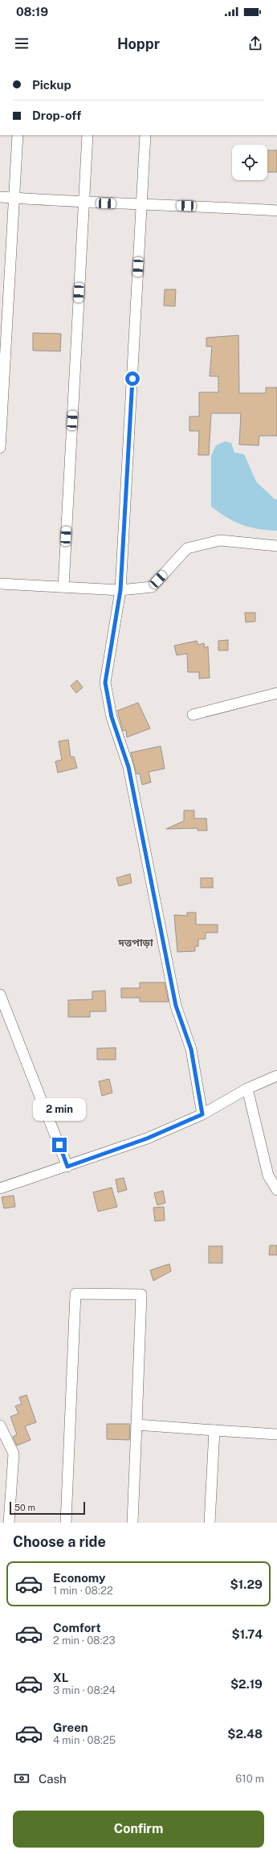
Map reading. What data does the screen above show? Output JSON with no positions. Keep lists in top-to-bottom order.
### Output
{
  "districts": ["দত্তপাড়া"],
  "scale_bar": "50 m",
  "page": {
    "status": "08:19",
    "header": "Hoppr",
    "banner": ["Pickup", "Drop-off"],
    "bubble": "2 min",
    "scale": "50 m",
    "heading": "Choose a ride",
    "list": [
      {
        "name": "Economy",
        "note": "1 min · 08:22",
        "value": "$1.29"
      },
      {
        "name": "Comfort",
        "note": "2 min · 08:23",
        "value": "$1.74"
      },
      {
        "name": "XL",
        "note": "3 min · 08:24",
        "value": "$2.19"
      },
      {
        "name": "Green",
        "note": "4 min · 08:25",
        "value": "$2.48"
      }
    ],
    "pay": ["Cash", "610 m"],
    "buttons": "Confirm"
  }
}
